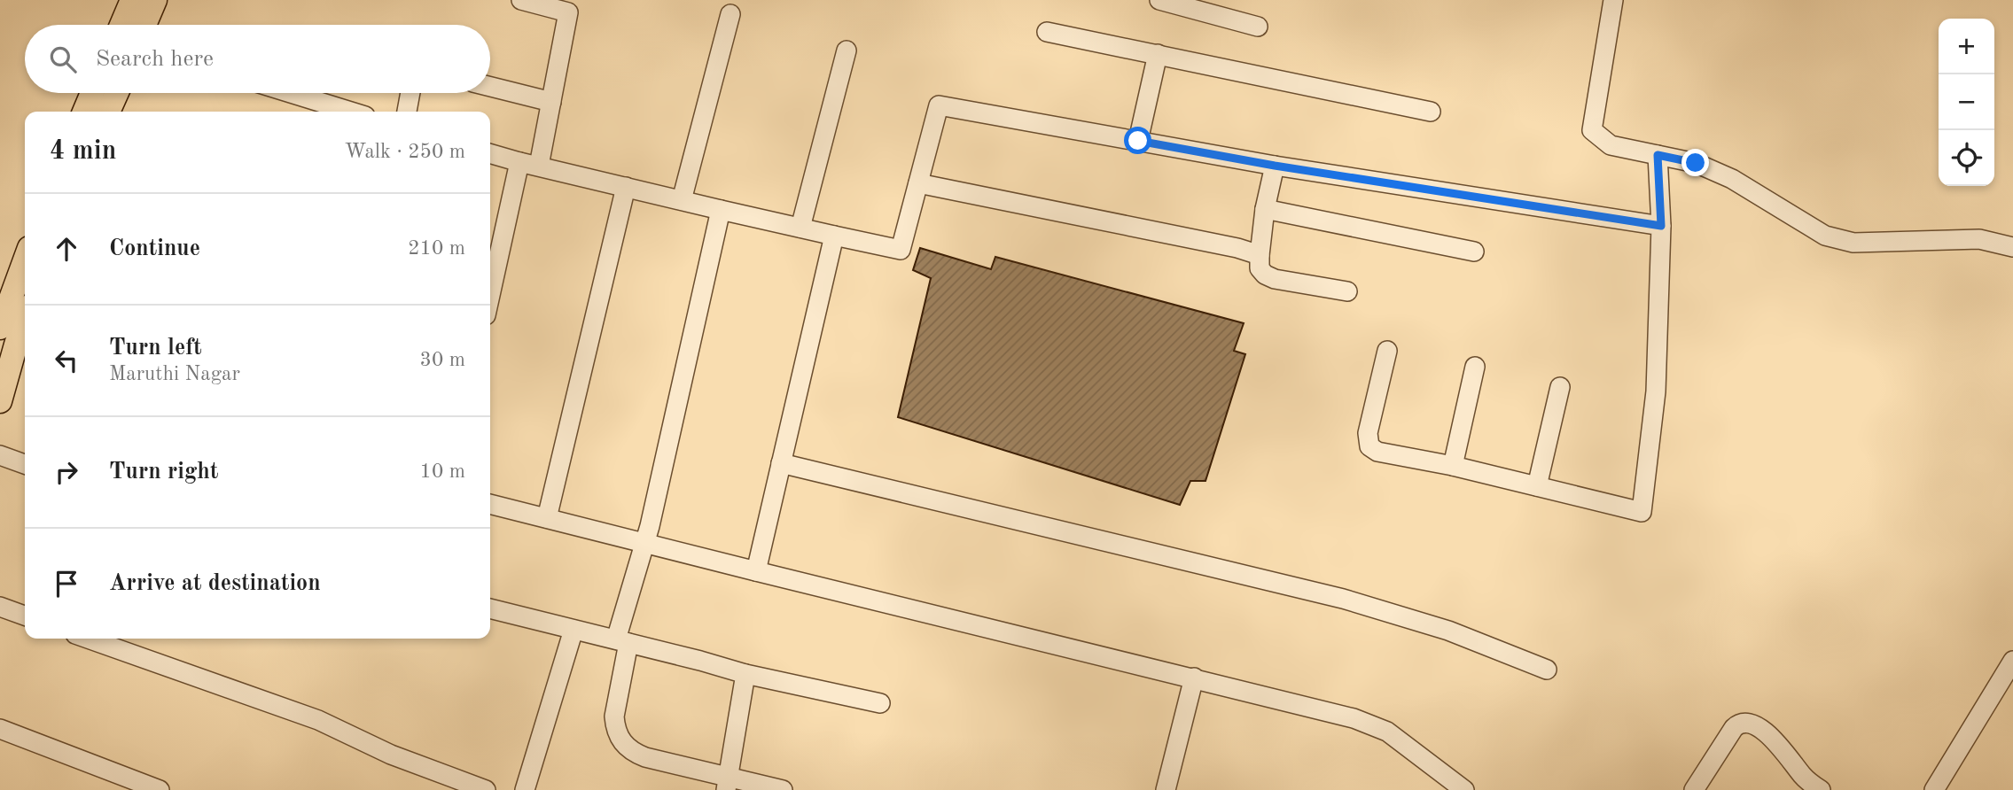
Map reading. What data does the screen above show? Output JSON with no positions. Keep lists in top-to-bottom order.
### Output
{
  "page": {
    "map_buttons": ["+", "−"],
    "search": "Search here",
    "heading": ["4 min", "Walk · 250 m"],
    "list": [
      ["Continue", "210 m"],
      ["Turn left", "Maruthi Nagar", "30 m"],
      ["Turn right", "10 m"],
      "Arrive at destination"
    ]
  }
}
